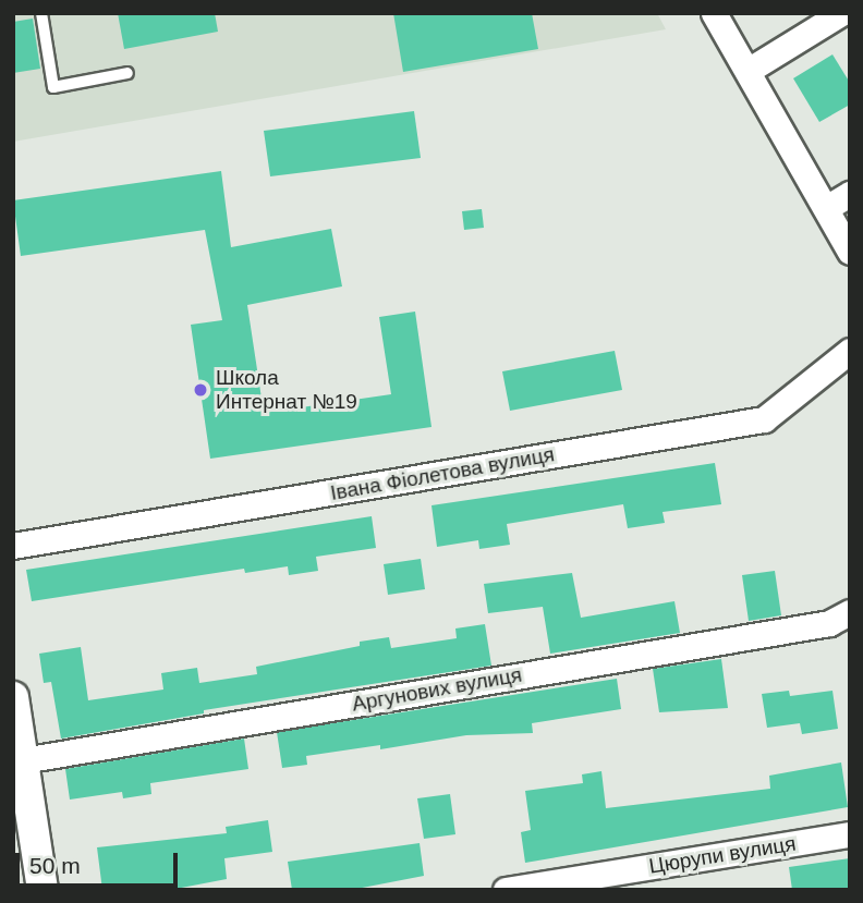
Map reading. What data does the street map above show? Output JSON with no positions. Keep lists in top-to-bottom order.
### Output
{
  "streets": {
    "street": ["Івана Фіолетова вулиця", "Аргунових вулиця", "Цюрупи вулиця"]
  },
  "places": ["Школа Интернат №19"],
  "scale_bar": "50 m"
}
